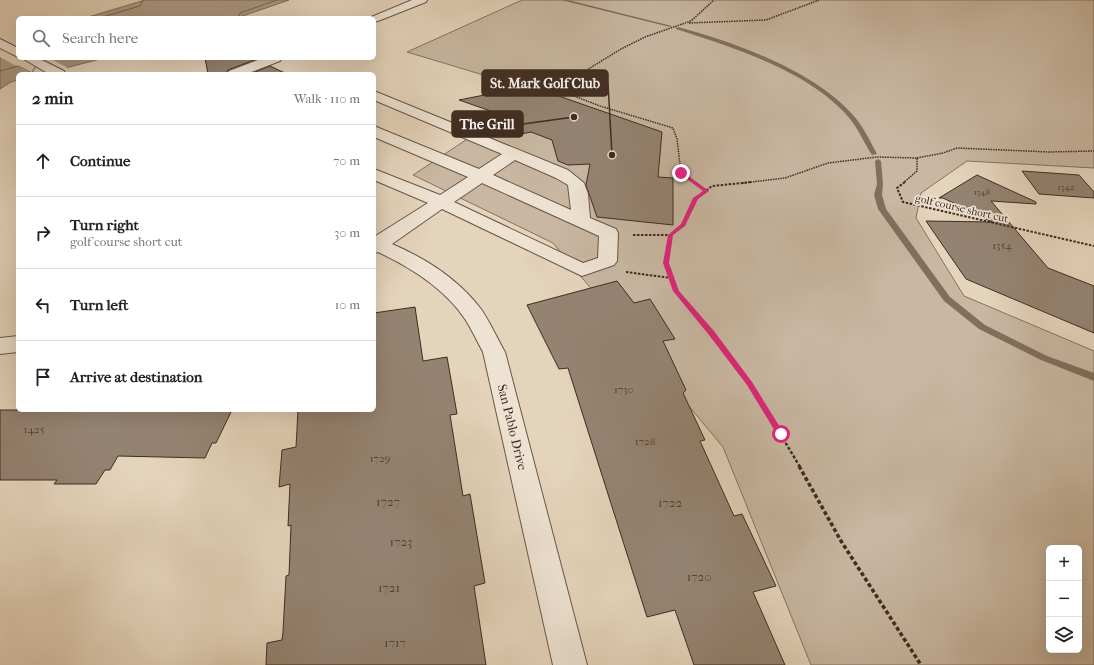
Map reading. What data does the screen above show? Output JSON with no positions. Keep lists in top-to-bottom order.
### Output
{
  "streets": {
    "street": ["San Pablo Drive"],
    "path": ["golf course short cut"]
  },
  "places": ["The Grill", "St. Mark Golf Club"],
  "house_numbers": [
    "1342",
    "1348",
    "1354",
    "1730",
    "1425",
    "1728",
    "1729",
    "1727",
    "1722",
    "1723",
    "1720",
    "1721",
    "1717"
  ],
  "page": {
    "search": "Search here",
    "heading": ["2 min", "Walk · 110 m"],
    "list": [
      ["Continue", "70 m"],
      ["Turn right", "golf course short cut", "30 m"],
      ["Turn left", "10 m"],
      "Arrive at destination"
    ],
    "map_buttons": ["+", "−"]
  }
}
